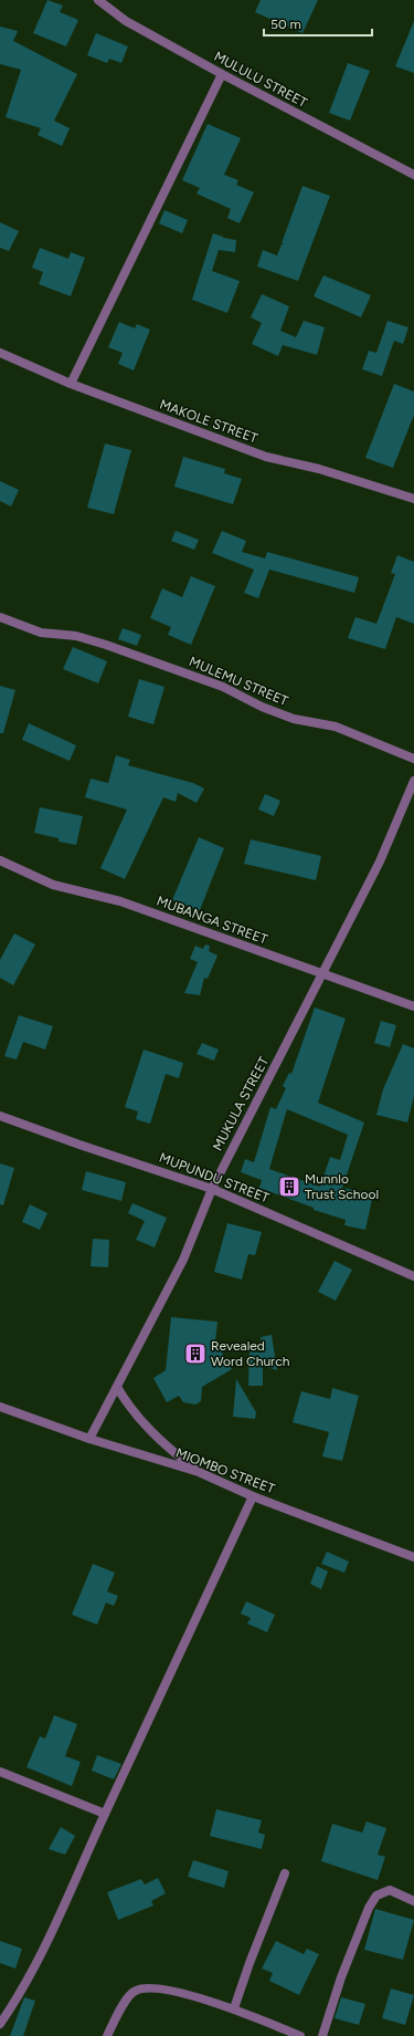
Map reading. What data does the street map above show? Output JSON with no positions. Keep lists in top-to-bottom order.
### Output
{
  "streets": {
    "street": [
      "MULULU STREET",
      "MAKOLE STREET",
      "MULEMU STREET",
      "MUBANGA STREET",
      "MUKULA STREET",
      "MUPUNDU STREET",
      "MIOMBO STREET"
    ]
  },
  "crossings": [
    ["MUBANGA STREET", "MUKULA STREET"],
    ["MUKULA STREET", "MUPUNDU STREET"],
    ["MUKULA STREET", "MIOMBO STREET"]
  ],
  "places": {
    "building": ["Munnlo Trust School", "Revealed Word Church"]
  },
  "scale_bar": "50 m"
}
